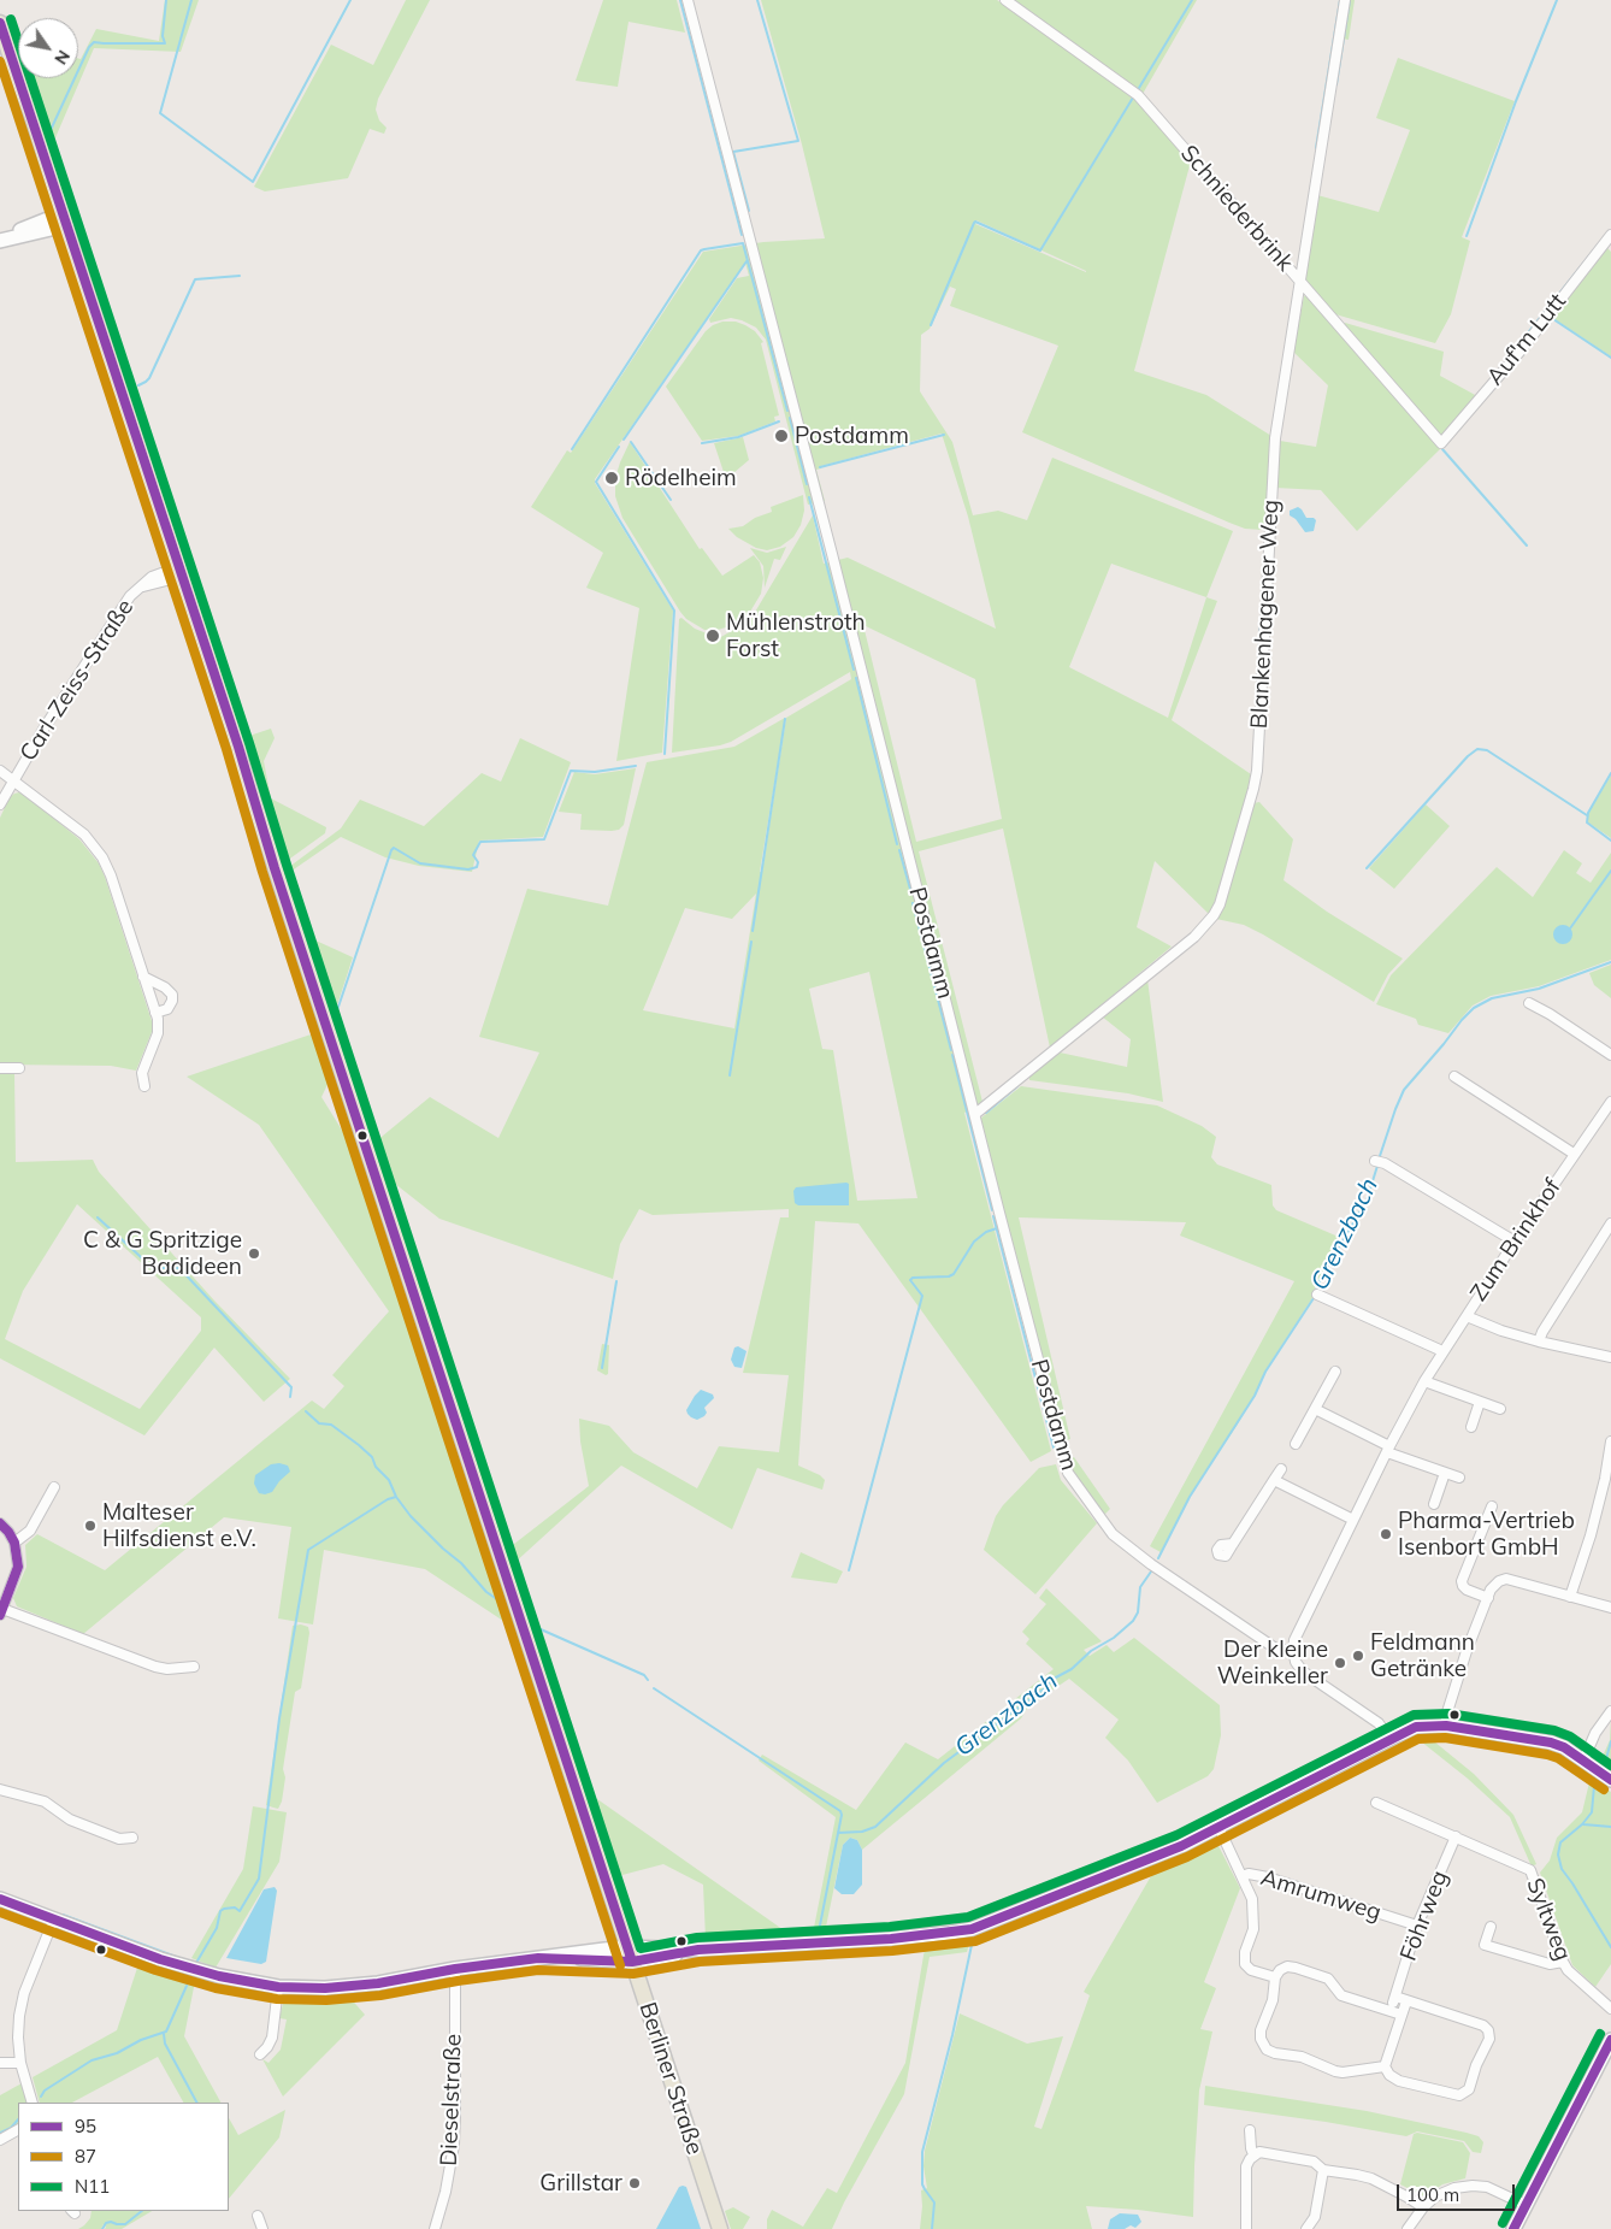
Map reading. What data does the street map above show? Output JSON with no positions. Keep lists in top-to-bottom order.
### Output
{
  "streets": {
    "main road": ["Berliner Straße"],
    "street": [
      "Schniederbrink",
      "Auf'm Lutt",
      "Blankenhagener Weg",
      "Carl-Zeiss-Straße",
      "Postdamm",
      "Zum Brinkhof",
      "Amrumweg",
      "Föhrweg",
      "Syltweg",
      "Dieselstraße"
    ]
  },
  "crossings": [
    ["Schniederbrink", "Auf'm Lutt"],
    ["Schniederbrink", "Blankenhagener Weg"],
    ["Blankenhagener Weg", "Postdamm"],
    ["Carl-Zeiss-Straße", "Berliner Straße"],
    ["Postdamm", "Zum Brinkhof"],
    ["Amrumweg", "Föhrweg"],
    ["Föhrweg", "Syltweg"]
  ],
  "water": ["Grenzbach"],
  "places": [
    "Postdamm",
    "Rödelheim",
    "Mühlenstroth Forst",
    "C & G Spritzige Badideen",
    "Malteser Hilfsdienst e.V.",
    "Pharma-Vertrieb Isenbort GmbH",
    "Feldmann Getränke",
    "Der kleine Weinkeller",
    "Grillstar"
  ],
  "lines": ["transit line N11", "transit line 95", "transit line 87"],
  "legend": ["95", "87", "N11"],
  "scale_bar": "100 m",
  "north": "bottom right"
}
